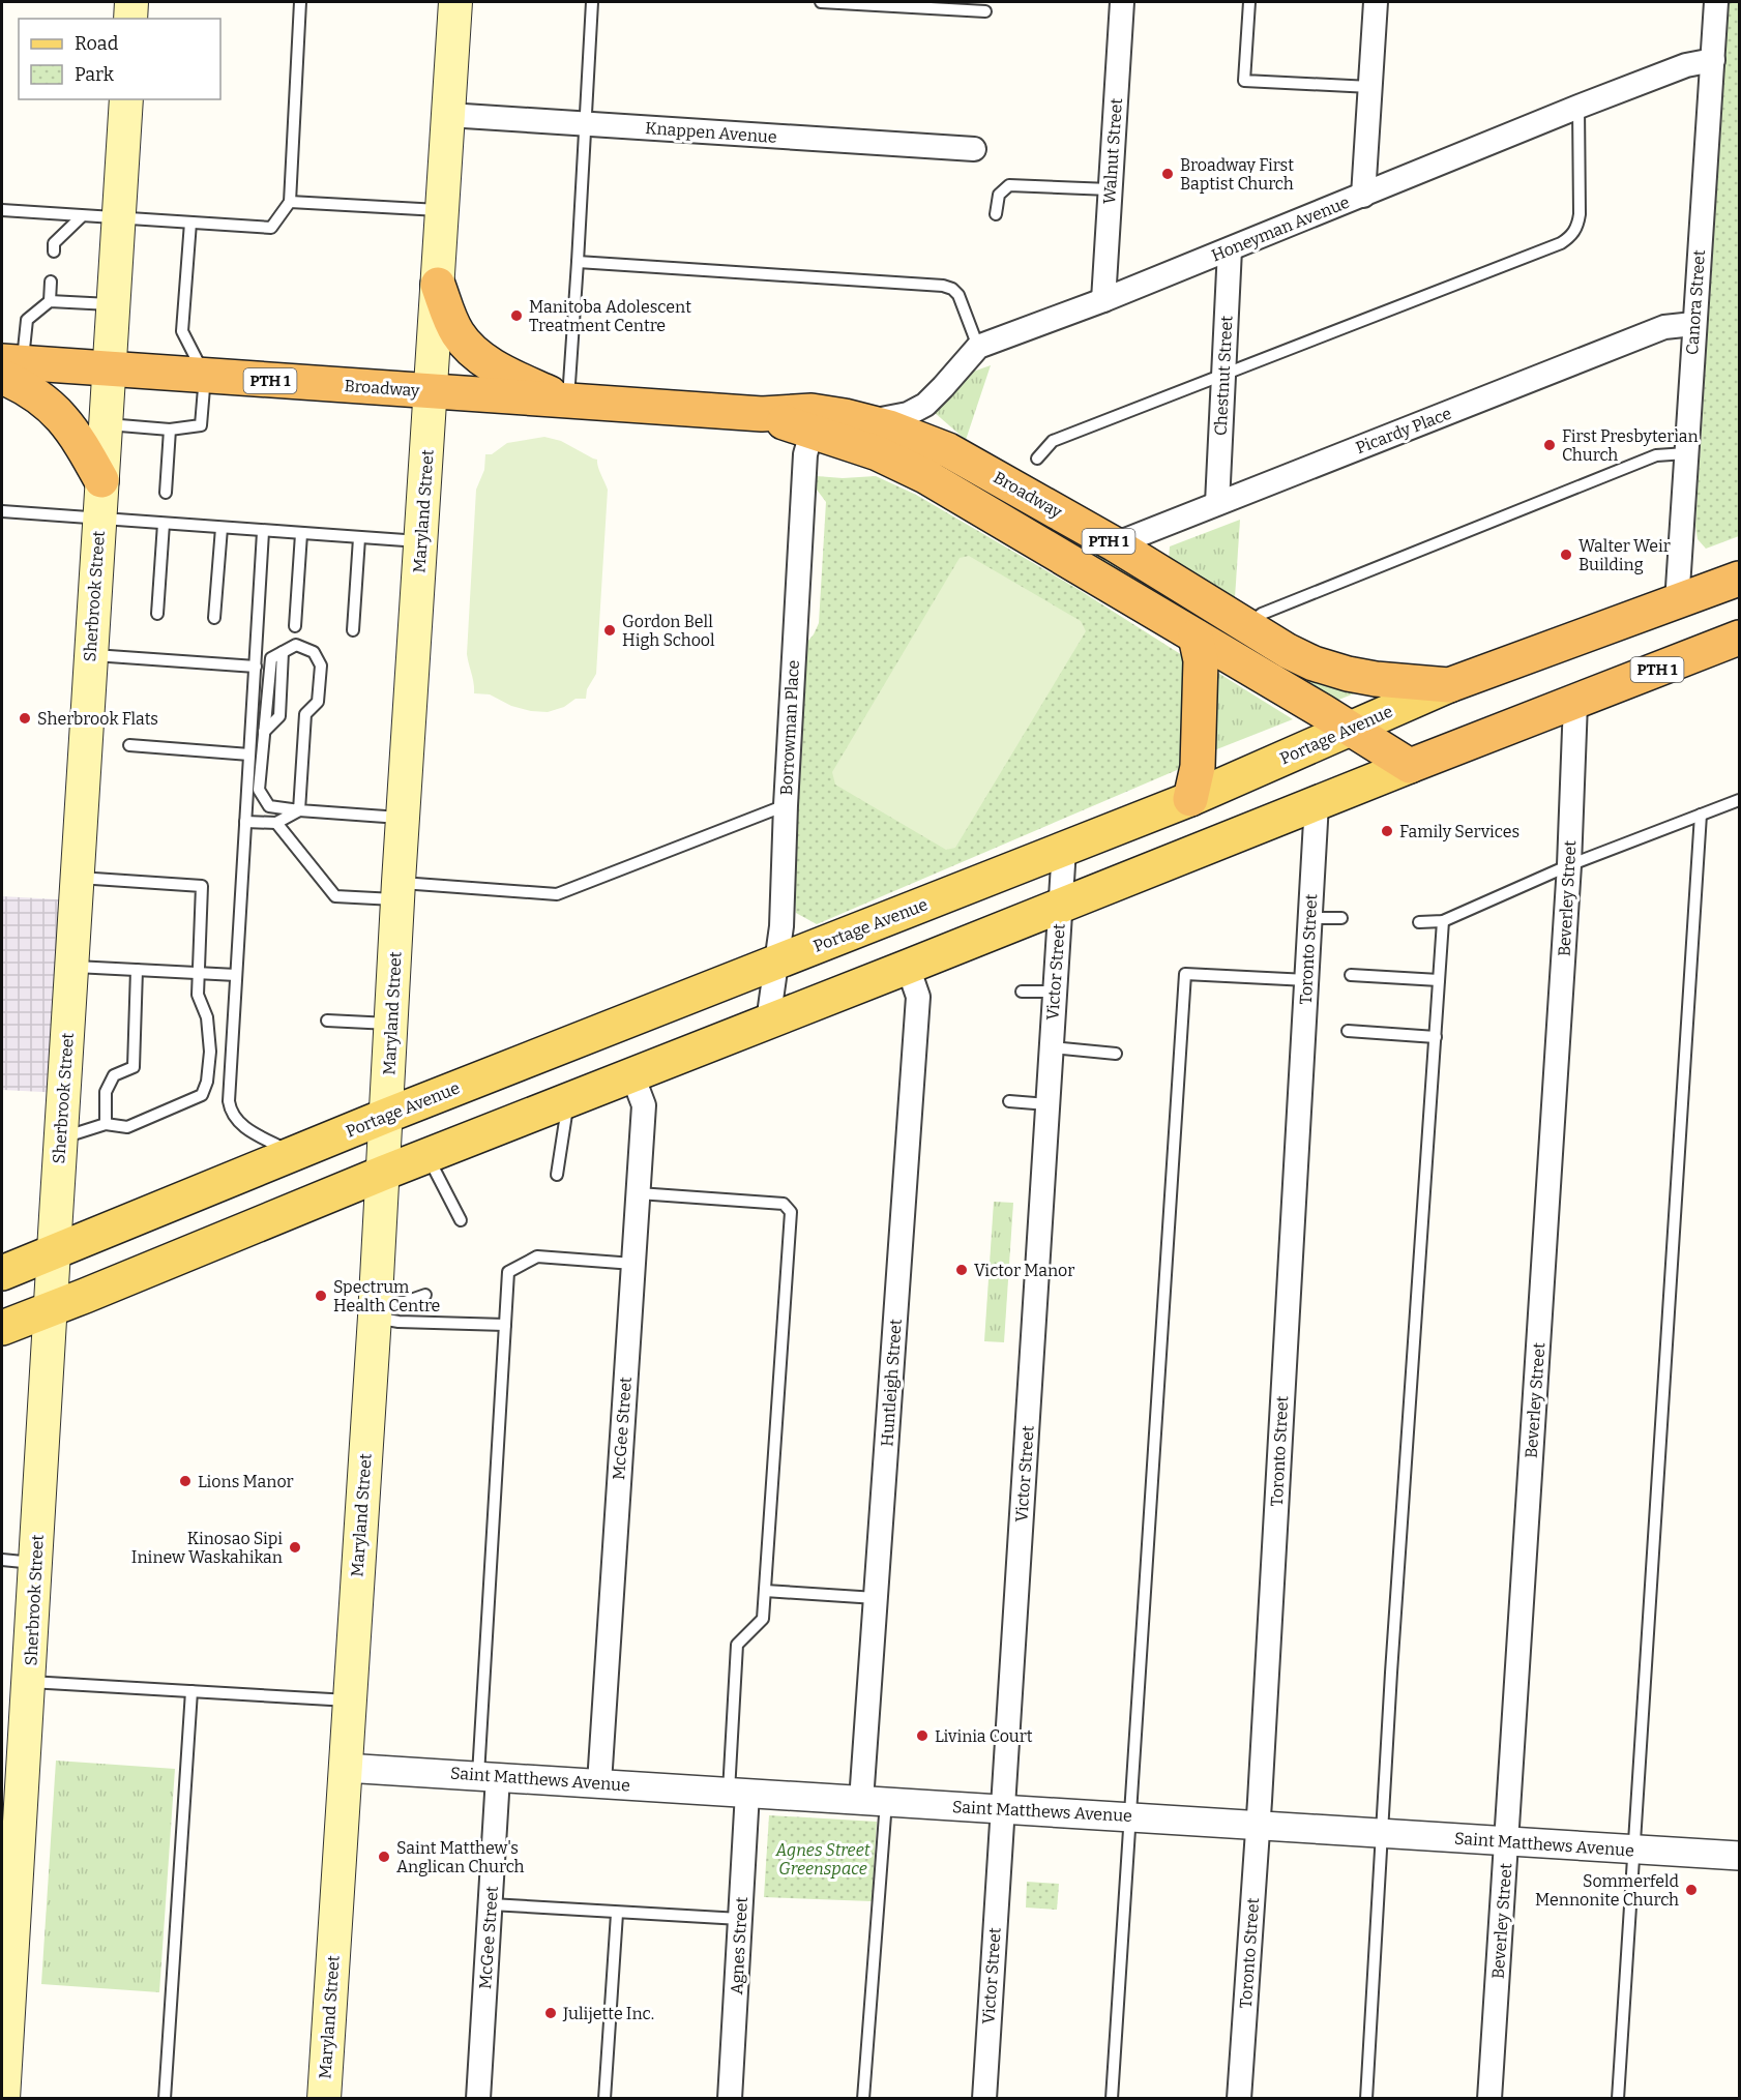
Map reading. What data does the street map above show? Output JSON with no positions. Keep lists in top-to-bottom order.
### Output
{
  "streets": {
    "highway": ["PTH 1", "Broadway", "Portage Avenue"],
    "main road": ["Maryland Street", "Sherbrook Street"],
    "street": [
      "Knappen Avenue",
      "Walnut Street",
      "Honeyman Avenue",
      "Canora Street",
      "Chestnut Street",
      "Picardy Place",
      "Borrowman Place",
      "Beverley Street",
      "Toronto Street",
      "Victor Street",
      "Huntleigh Street",
      "McGee Street",
      "Saint Matthews Avenue",
      "Agnes Street"
    ]
  },
  "crossings": [
    ["Knappen Avenue", "Maryland Street"],
    ["Walnut Street", "Honeyman Avenue"],
    ["Honeyman Avenue", "Canora Street"],
    ["Honeyman Avenue", "Chestnut Street"],
    ["Honeyman Avenue", "Broadway"],
    ["Canora Street", "Picardy Place"],
    ["Canora Street", "Portage Avenue"],
    ["Chestnut Street", "Picardy Place"],
    ["PTH 1", "Broadway"],
    ["PTH 1", "Beverley Street"],
    ["Broadway", "Picardy Place"],
    ["Broadway", "Maryland Street"],
    ["Broadway", "Sherbrook Street"],
    ["Broadway", "Borrowman Place"],
    ["Broadway", "Portage Avenue"],
    ["Maryland Street", "Portage Avenue"],
    ["Maryland Street", "Saint Matthews Avenue"],
    ["Sherbrook Street", "Portage Avenue"],
    ["Borrowman Place", "Portage Avenue"],
    ["Portage Avenue", "Victor Street"],
    ["Beverley Street", "Saint Matthews Avenue"],
    ["Toronto Street", "Saint Matthews Avenue"],
    ["Victor Street", "Saint Matthews Avenue"],
    ["Huntleigh Street", "Saint Matthews Avenue"],
    ["McGee Street", "Saint Matthews Avenue"],
    ["Saint Matthews Avenue", "Agnes Street"]
  ],
  "parks": ["Agnes Street Greenspace"],
  "places": [
    "Broadway First Baptist Church",
    "Manitoba Adolescent Treatment Centre",
    "First Presbyterian Church",
    "Walter Weir Building",
    "Gordon Bell High School",
    "Sherbrook Flats",
    "Family Services",
    "Victor Manor",
    "Spectrum Health Centre",
    "Lions Manor",
    "Kinosao Sipi Ininew Waskahikan",
    "Livinia Court",
    "Saint Matthew's Anglican Church",
    "Sommerfeld Mennonite Church",
    "Julijette Inc."
  ],
  "legend": ["Road", "Park"]
}
